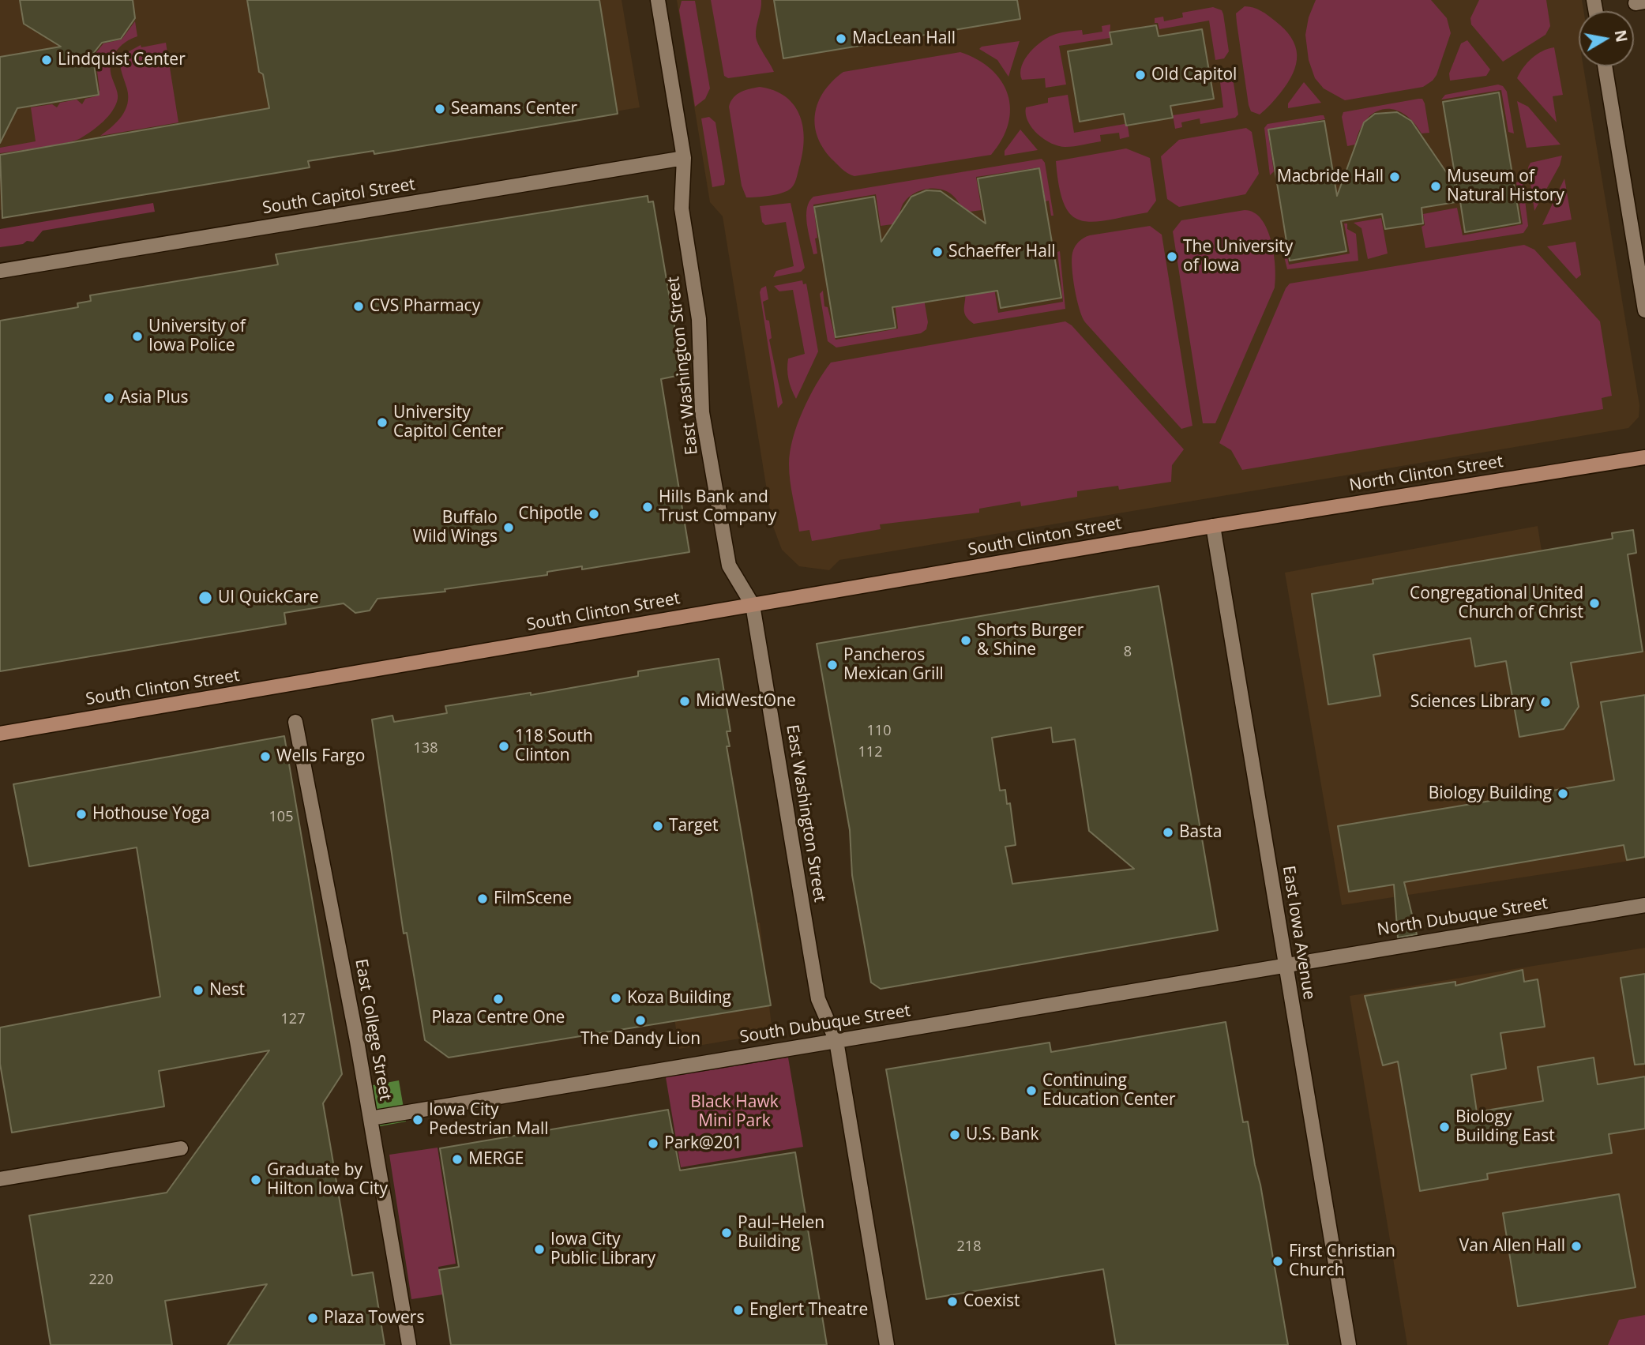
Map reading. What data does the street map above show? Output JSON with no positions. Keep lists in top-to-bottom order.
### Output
{
  "streets": {
    "main road": ["North Clinton Street", "South Clinton Street"],
    "street": [
      "South Capitol Street",
      "East Washington Street",
      "North Dubuque Street",
      "East Iowa Avenue",
      "South Dubuque Street",
      "East College Street"
    ]
  },
  "crossings": [
    ["South Capitol Street", "East Washington Street"],
    ["East Washington Street", "South Clinton Street"],
    ["East Washington Street", "South Dubuque Street"],
    ["North Clinton Street", "South Clinton Street"],
    ["North Clinton Street", "East Iowa Avenue"],
    ["South Clinton Street", "East Iowa Avenue"],
    ["North Dubuque Street", "East Iowa Avenue"],
    ["North Dubuque Street", "South Dubuque Street"],
    ["East Iowa Avenue", "South Dubuque Street"],
    ["South Dubuque Street", "East College Street"]
  ],
  "parks": ["Black Hawk Mini Park"],
  "places": [
    "MacLean Hall",
    "Lindquist Center",
    "Old Capitol",
    "Seamans Center",
    "Macbride Hall",
    "Museum of Natural History",
    "Schaeffer Hall",
    "The University of Iowa",
    "CVS Pharmacy",
    "University of Iowa Police",
    "Asia Plus",
    "University Capitol Center",
    "Hills Bank and Trust Company",
    "Chipotle",
    "Buffalo Wild Wings",
    "UI QuickCare",
    "Congregational United Church of Christ",
    "Shorts Burger & Shine",
    "Pancheros Mexican Grill",
    "MidWestOne",
    "Sciences Library",
    "118 South Clinton",
    "Wells Fargo",
    "Biology Building",
    "Hothouse Yoga",
    "Target",
    "Basta",
    "FilmScene",
    "Nest",
    "Koza Building",
    "Plaza Centre One",
    "The Dandy Lion",
    "Continuing Education Center",
    "Iowa City Pedestrian Mall",
    "Biology Building East",
    "U.S. Bank",
    "Park@201",
    "MERGE",
    "Graduate by Hilton Iowa City",
    "Paul–Helen Building",
    "Van Allen Hall",
    "Iowa City Public Library",
    "First Christian Church",
    "Coexist",
    "Englert Theatre",
    "Plaza Towers"
  ],
  "house_numbers": [
    "8",
    "110",
    "138",
    "112",
    "105",
    "127",
    "218",
    "220"
  ],
  "north": "right"
}
